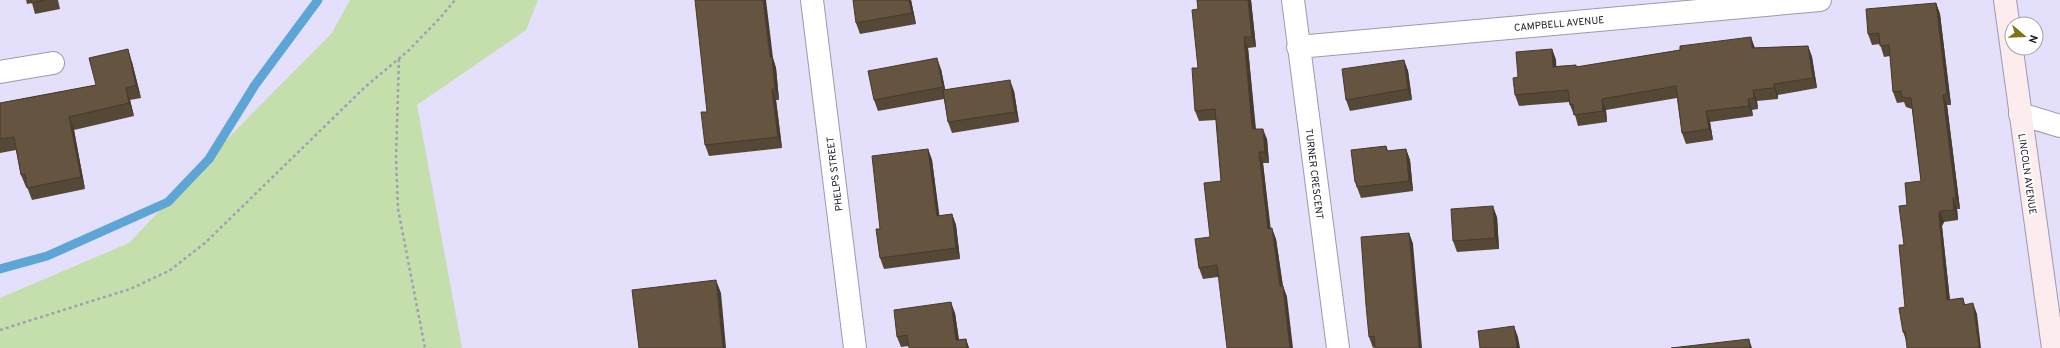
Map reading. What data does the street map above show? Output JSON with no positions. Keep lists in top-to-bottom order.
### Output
{
  "streets": {
    "street": [
      "CAMPBELL AVENUE",
      "PHELPS STREET",
      "TURNER CRESCENT",
      "LINCOLN AVENUE"
    ]
  },
  "crossings": [
    ["CAMPBELL AVENUE", "TURNER CRESCENT"]
  ],
  "north": "right"
}
